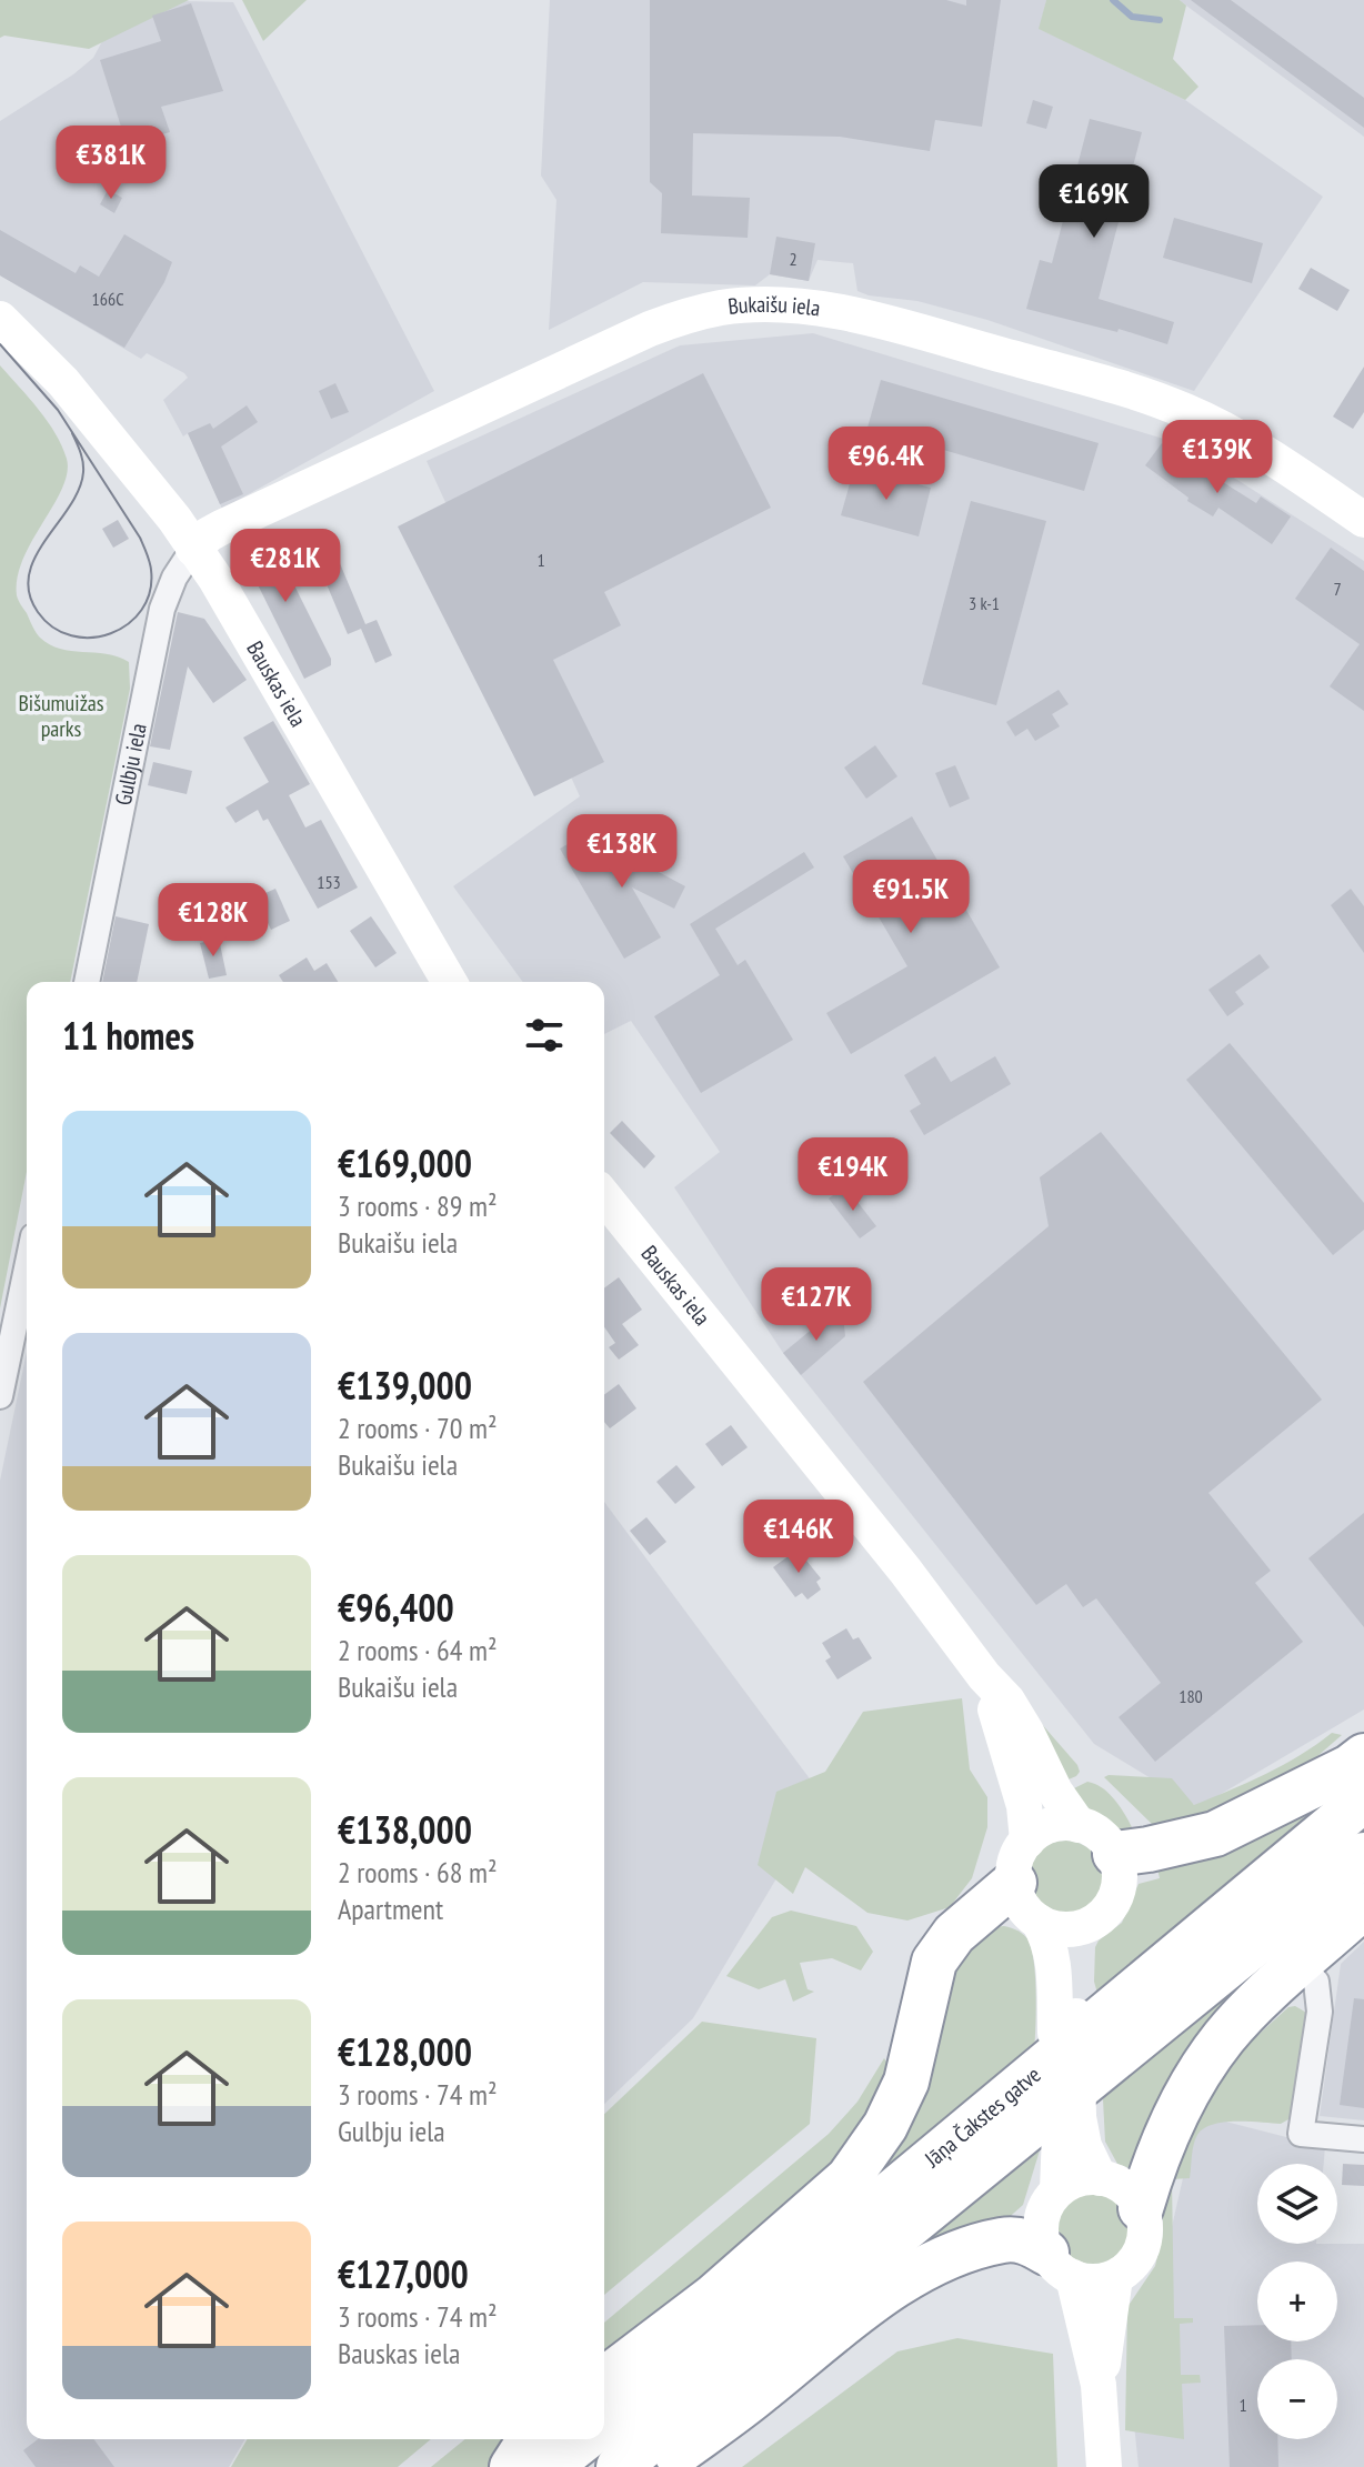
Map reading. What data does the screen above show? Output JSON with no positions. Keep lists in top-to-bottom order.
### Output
{
  "streets": {
    "highway": ["Jāņa Čakstes gatve"],
    "street": ["Bukaišu iela", "Bauskas iela", "Gulbju iela"]
  },
  "crossings": [
    ["Bukaišu iela", "Bauskas iela"],
    ["Bukaišu iela", "Gulbju iela"],
    ["Bauskas iela", "Gulbju iela"]
  ],
  "parks": ["Bišumuižas parks"],
  "house_numbers": [
    "2",
    "166C",
    "1",
    "7",
    "3 k-1",
    "153",
    "180",
    "1"
  ],
  "page": {
    "price": [
      "€381K",
      "€169K",
      "€139K",
      "€96.4K",
      "€281K",
      "€138K",
      "€91.5K",
      "€128K",
      "€194K",
      "€127K",
      "€146K"
    ],
    "heading": "11 homes",
    "list": [
      {
        "name": "€169,000",
        "note": "3 rooms · 89 m² · Bukaišu iela"
      },
      {
        "name": "€139,000",
        "note": "2 rooms · 70 m² · Bukaišu iela"
      },
      {
        "name": "€96,400",
        "note": "2 rooms · 64 m² · Bukaišu iela"
      },
      {
        "name": "€138,000",
        "note": "2 rooms · 68 m² · Apartment"
      },
      {
        "name": "€128,000",
        "note": "3 rooms · 74 m² · Gulbju iela"
      },
      {
        "name": "€127,000",
        "note": "3 rooms · 74 m² · Bauskas iela"
      }
    ],
    "map_buttons": ["+", "−"]
  }
}
